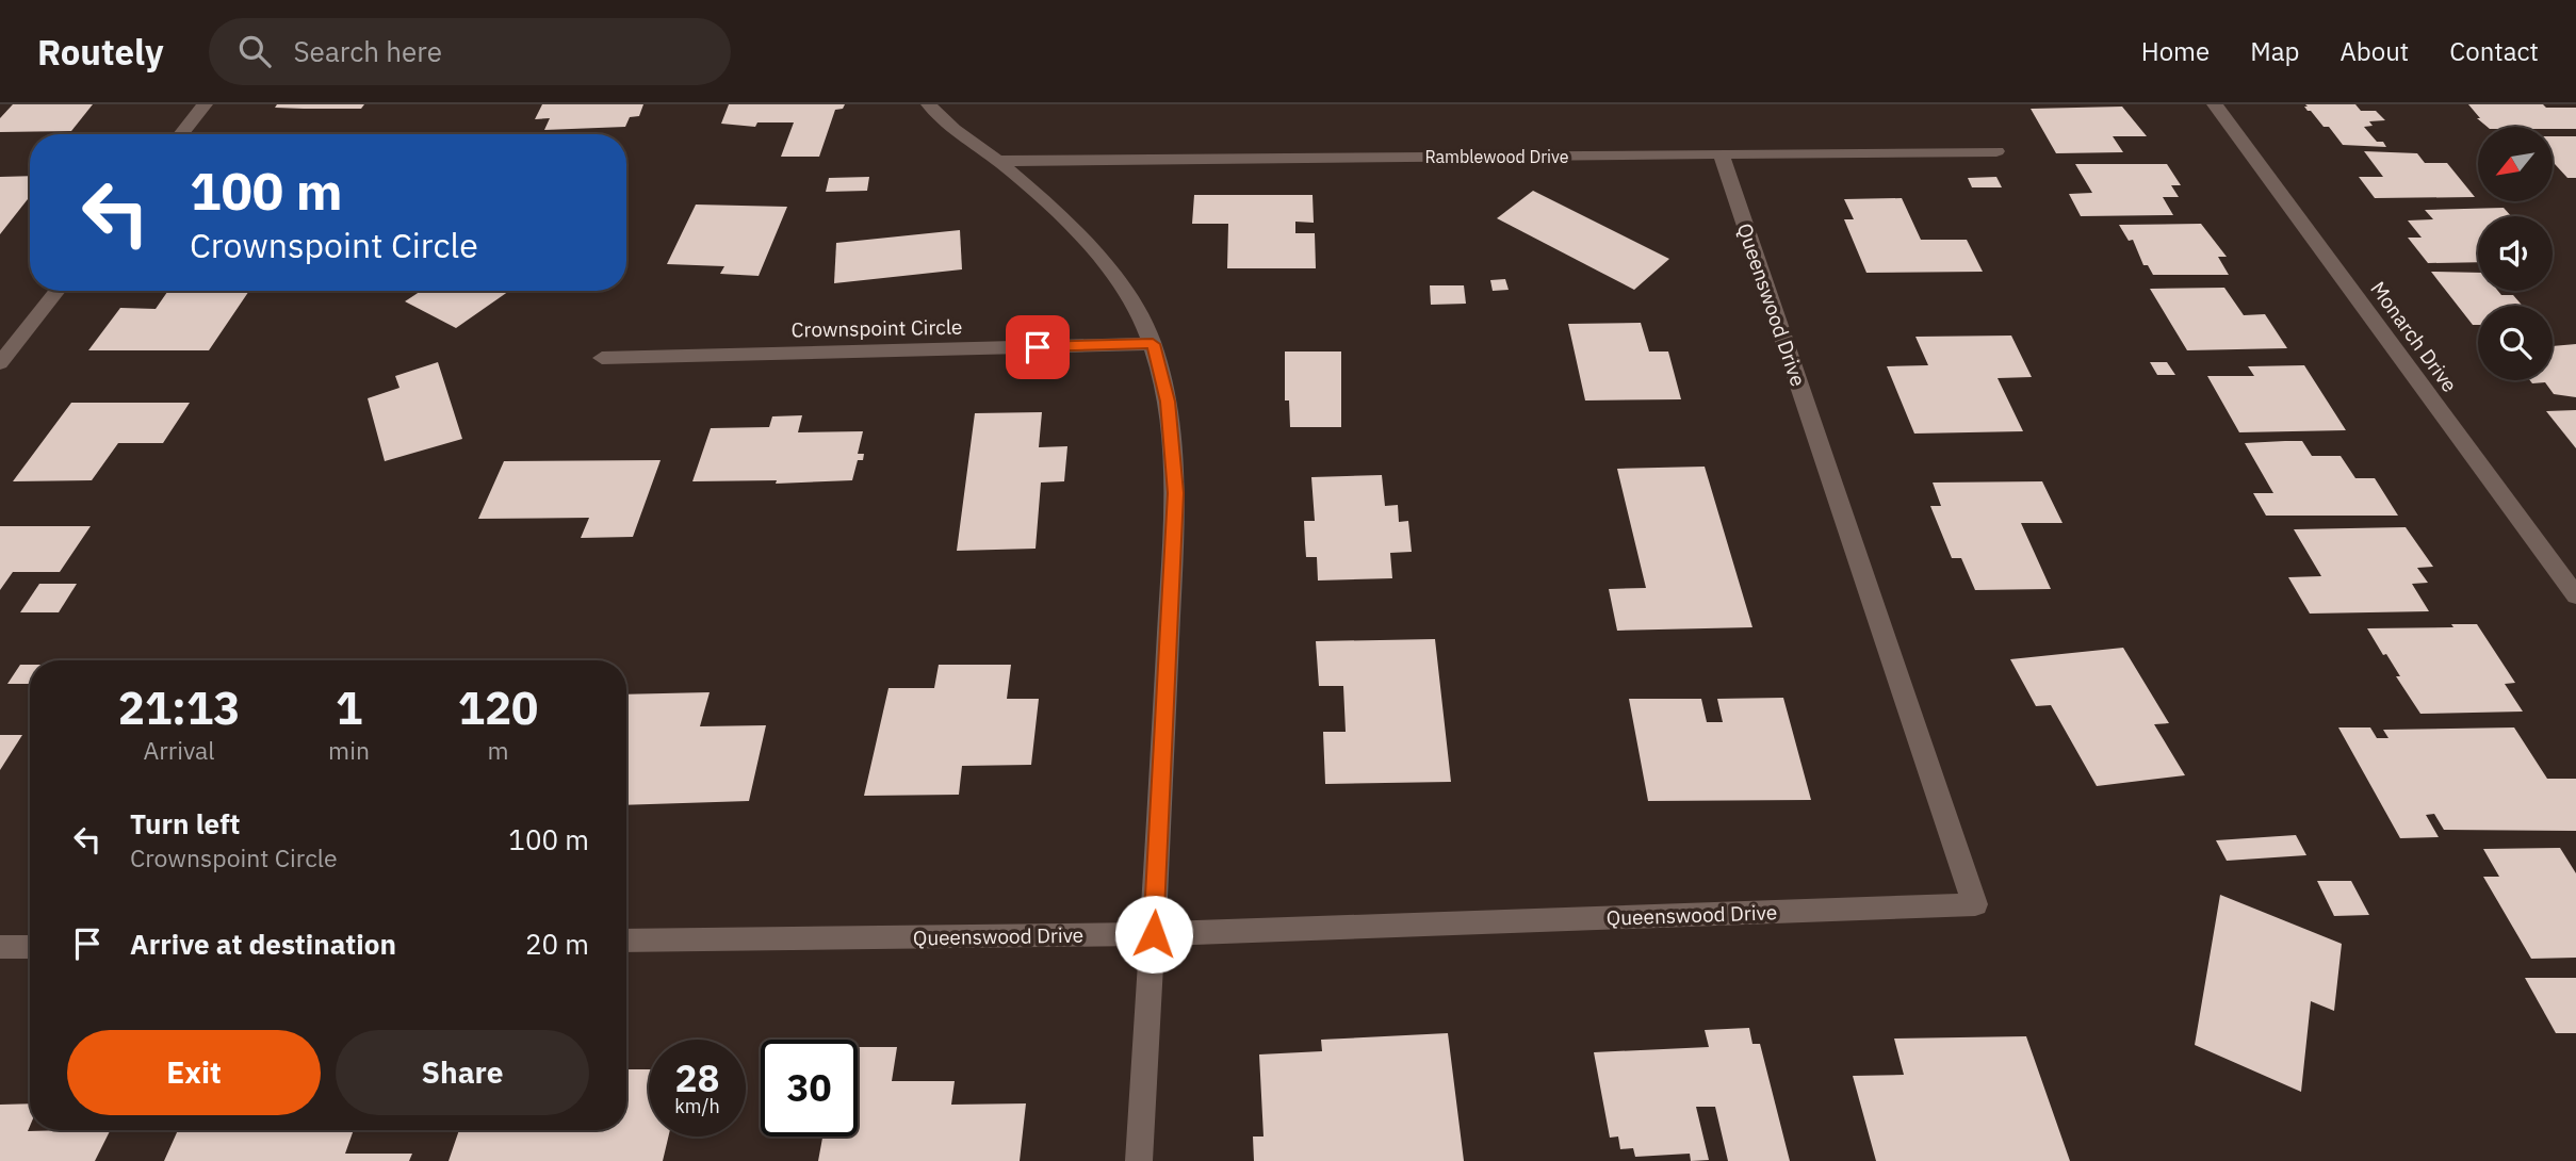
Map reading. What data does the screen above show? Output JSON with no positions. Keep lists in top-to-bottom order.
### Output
{
  "streets": {
    "street": [
      "Ramblewood Drive",
      "Queenswood Drive",
      "Crownspoint Circle",
      "Monarch Drive"
    ]
  },
  "crossings": [
    ["Ramblewood Drive", "Queenswood Drive"]
  ],
  "north": "bottom left",
  "page": {
    "header": "Routely",
    "search": "Search here",
    "nav": [
      "Home",
      "Map",
      "About",
      "Contact"
    ],
    "turn": ["100 m", "Crownspoint Circle"],
    "eta": [
      "21:13",
      "Arrival",
      "1",
      "min",
      "120",
      "m"
    ],
    "list": [
      {
        "name": "Turn left",
        "note": "Crownspoint Circle",
        "value": "100 m"
      },
      {
        "name": "Arrive at destination",
        "value": "20 m"
      }
    ],
    "buttons": ["Exit", "Share"],
    "speed": "28 km/h",
    "limit": "30"
  }
}
